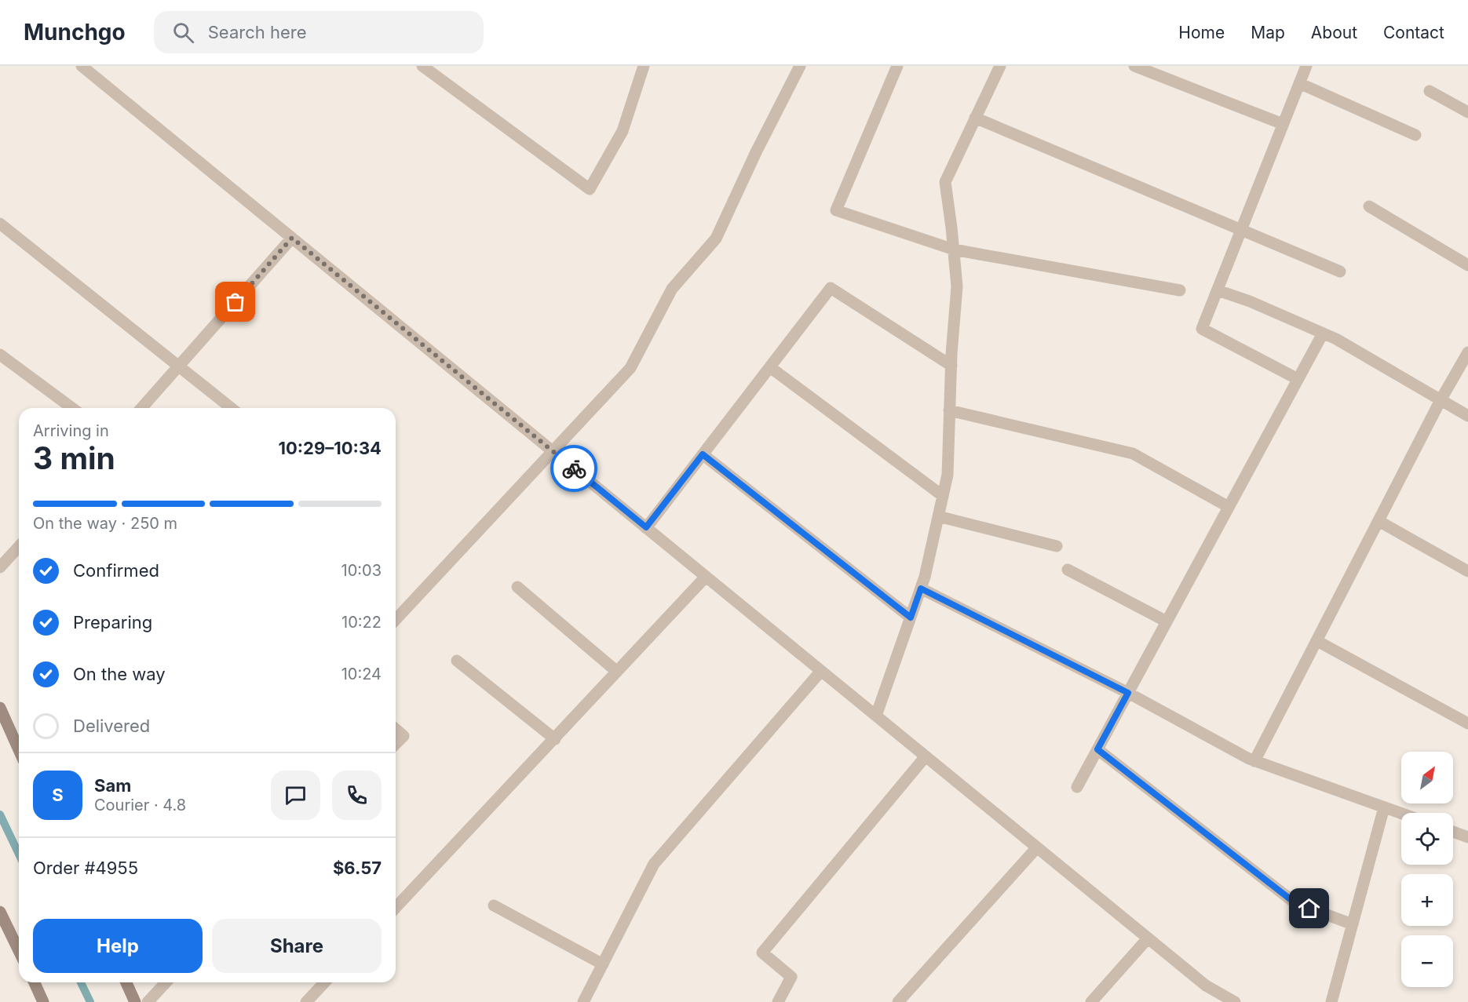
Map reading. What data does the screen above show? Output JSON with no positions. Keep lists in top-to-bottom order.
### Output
{
  "north": "top right",
  "page": {
    "header": "Munchgo",
    "search": "Search here",
    "nav": [
      "Home",
      "Map",
      "About",
      "Contact"
    ],
    "heading": ["3 min", "Arriving in", "10:29–10:34"],
    "panel": [
      "Sam",
      "Courier · 4.8",
      "Order #4955",
      "$6.57"
    ],
    "bar": "On the way · 250 m",
    "list": [
      ["Confirmed", "10:03"],
      ["Preparing", "10:22"],
      ["On the way", "10:24"],
      "Delivered"
    ],
    "map_buttons": ["+", "−"],
    "round": "S",
    "buttons": ["Help", "Share"]
  }
}
